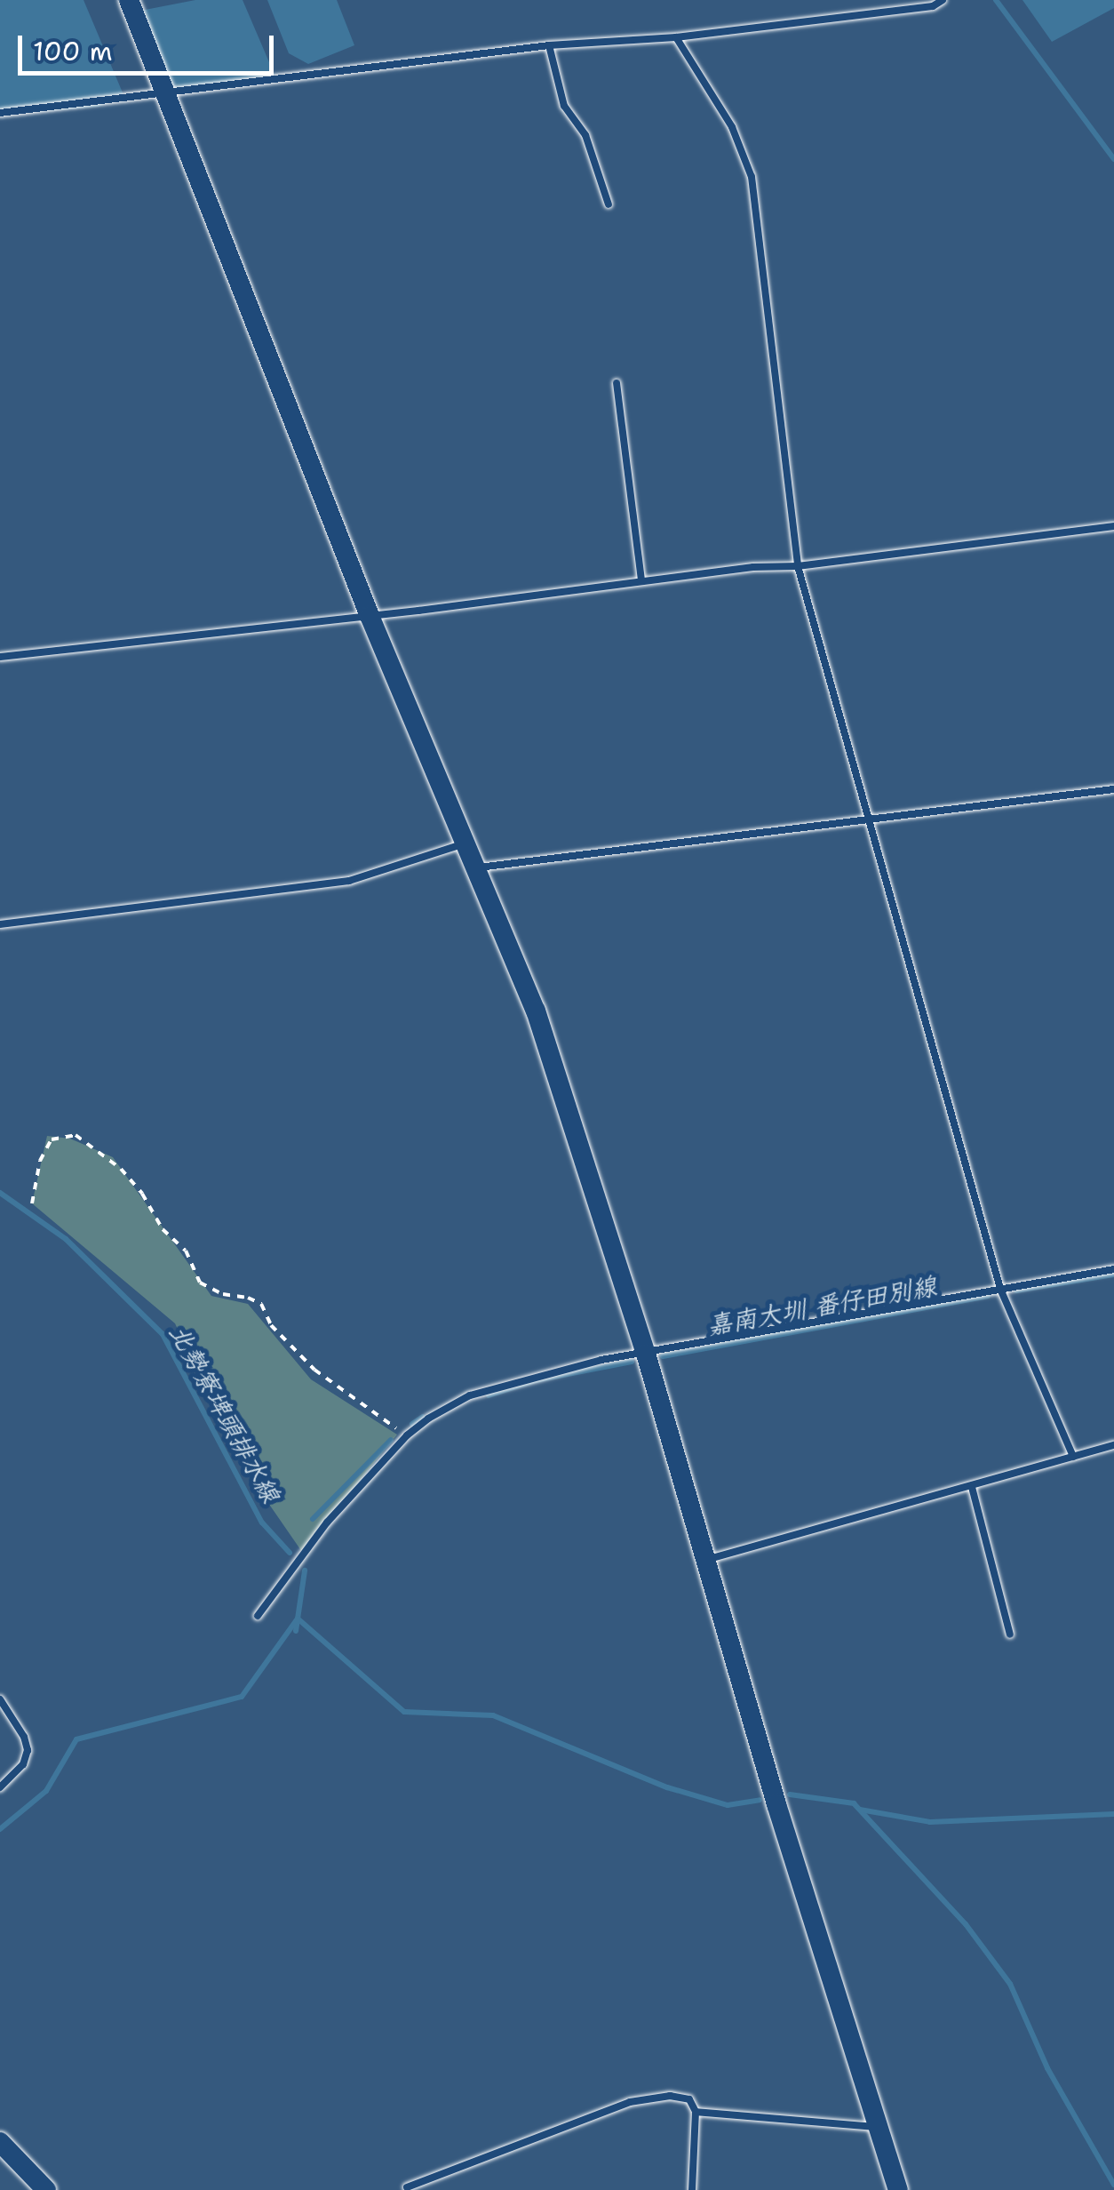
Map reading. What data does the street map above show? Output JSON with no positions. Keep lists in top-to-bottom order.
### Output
{
  "water": ["嘉南大圳 番仔田別線", "北勢寮埤頭排水線"],
  "scale_bar": "100 m"
}
